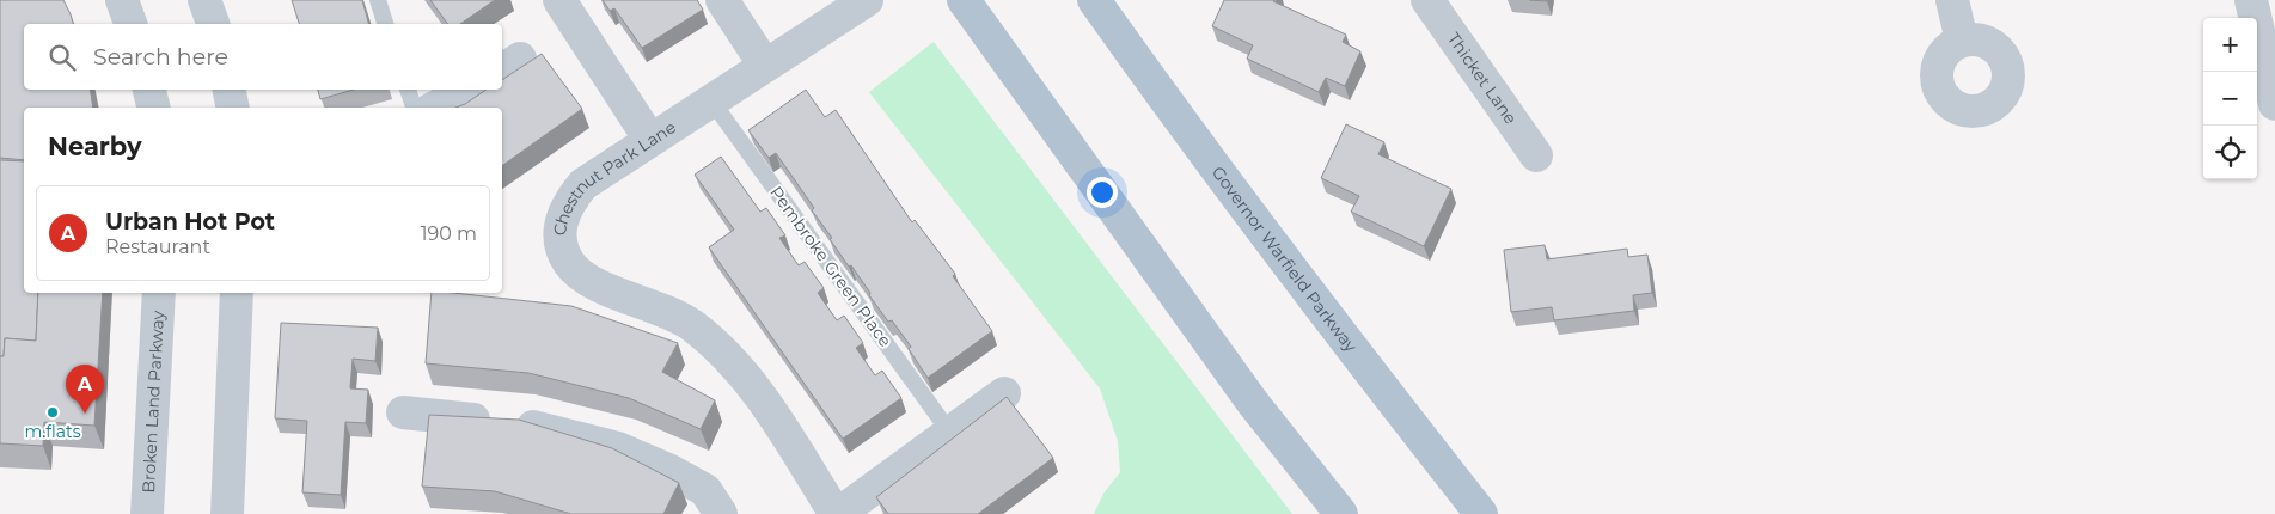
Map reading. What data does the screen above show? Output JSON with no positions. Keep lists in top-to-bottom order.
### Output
{
  "streets": {
    "main road": ["Governor Warfield Parkway"],
    "street": ["Thicket Lane", "Chestnut Park Lane", "Broken Land Parkway"],
    "lane": ["Pembroke Green Place"]
  },
  "crossings": [
    ["Chestnut Park Lane", "Pembroke Green Place"]
  ],
  "places": ["m.flats"],
  "page": {
    "map_buttons": ["+", "−"],
    "search": "Search here",
    "heading": "Nearby",
    "list": [
      {
        "mark": "A",
        "name": "Urban Hot Pot",
        "note": "Restaurant",
        "value": "190 m"
      }
    ],
    "pins": "A"
  }
}
